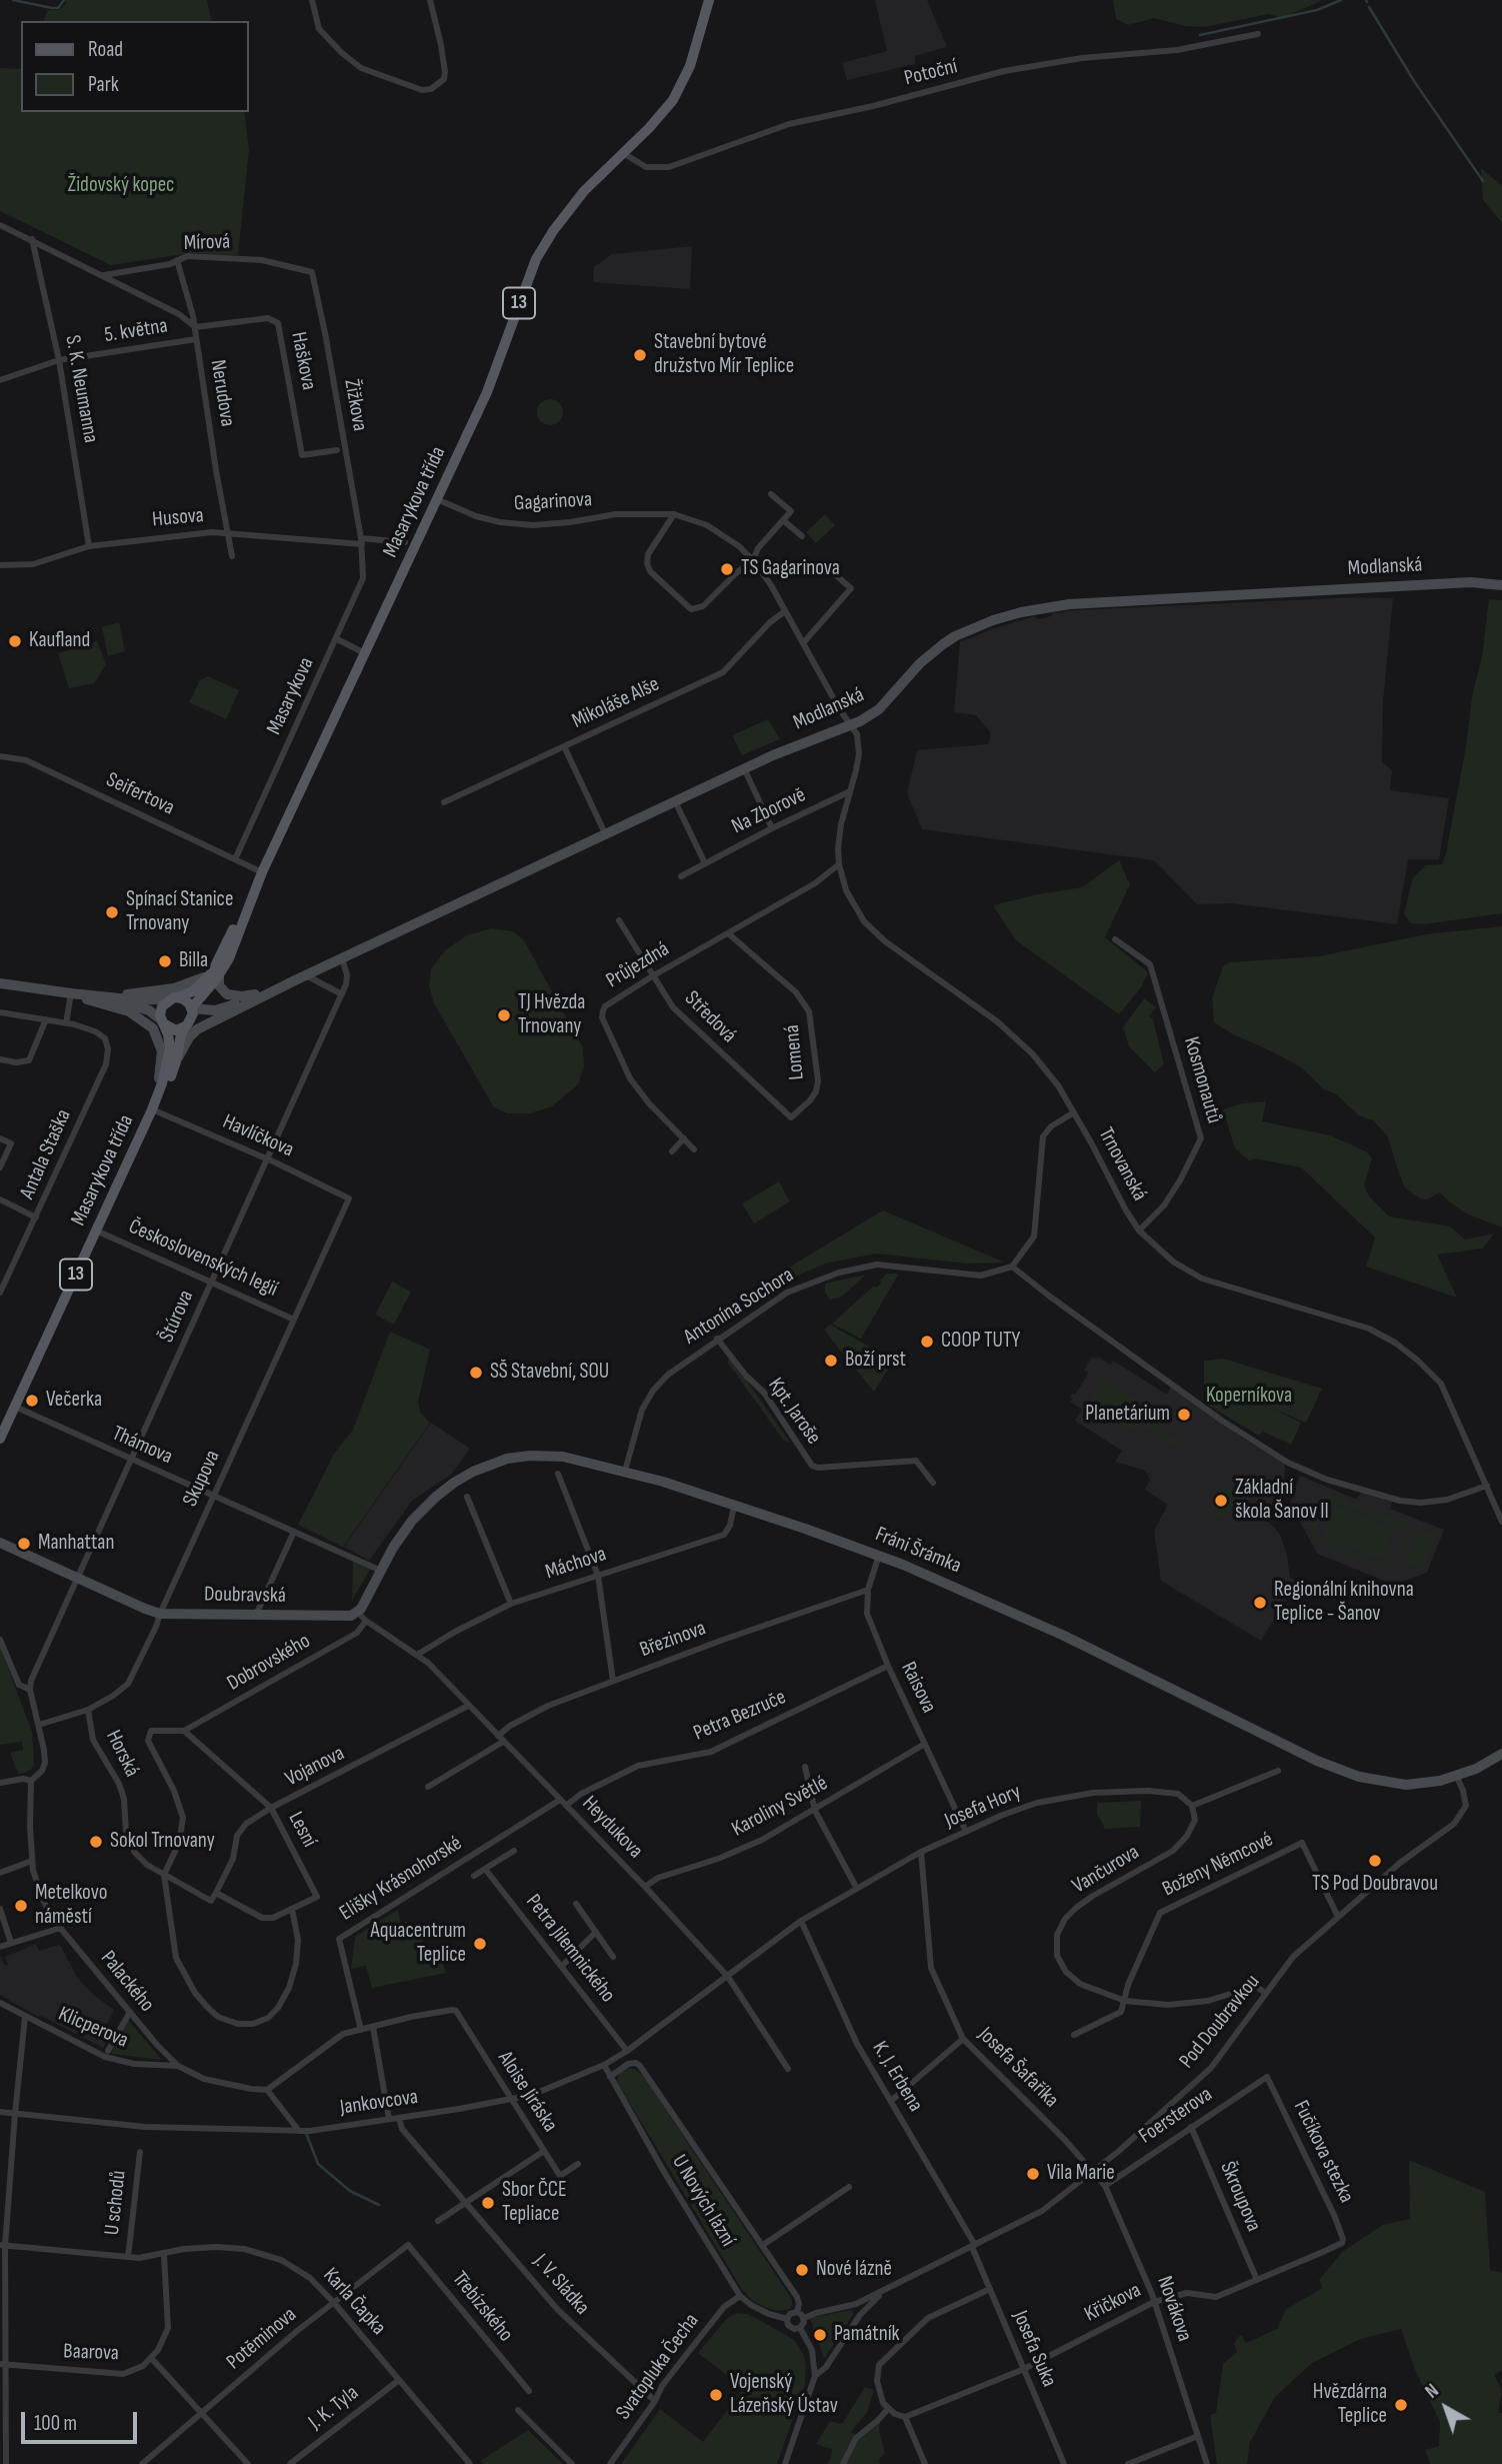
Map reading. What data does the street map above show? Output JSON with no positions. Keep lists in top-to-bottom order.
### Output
{
  "streets": {
    "main road": ["13", "Masarykova třída"],
    "street": [
      "Potoční",
      "Mírová",
      "5. května",
      "Haškova",
      "S. K. Neumanna",
      "Nerudova",
      "Žižkova",
      "Gagarinova",
      "Husova",
      "Modlanská",
      "Masarykova",
      "Mikoláše Alše",
      "Seifertova",
      "Na Zborově",
      "Průjezdná",
      "Středová",
      "Lomená",
      "Kosmonautů",
      "Havlíčkova",
      "Antala Staška",
      "Trnovanská",
      "Československých legií",
      "Antonína Sochora",
      "Štúrova",
      "Kpt. Jaroše",
      "Thámova",
      "Skupova",
      "Fráni Šrámka",
      "Máchova",
      "Doubravská",
      "Březinova",
      "Dobrovského",
      "Raisova",
      "Petra Bezruče",
      "Horská",
      "Vojanova",
      "Karoliny Světlé",
      "Josefa Hory",
      "Heydukova",
      "Lesní",
      "Boženy Němcové",
      "Vančurova",
      "Elišky Krásnohorské",
      "Petra Jilemnického",
      "Palackého",
      "Pod Doubravkou",
      "Klicperova",
      "Josefa Šafaříka",
      "K. J. Erbena",
      "Aloise Jiráska",
      "Jankovcova",
      "Foersterova",
      "Fučíkova stezka",
      "Škroupova",
      "U Nových lázní",
      "U schodů",
      "J. V. Sládka",
      "Karla Čapka",
      "Křičkova",
      "Třebízského",
      "Novákova",
      "Potěminova",
      "Josefa Suka",
      "Baarova",
      "Svatopluka Čecha",
      "J. K. Tyla"
    ]
  },
  "crossings": [
    ["Potoční", "Masarykova třída"],
    ["Mírová", "Nerudova"],
    ["Mírová", "Žižkova"],
    ["5. května", "S. K. Neumanna"],
    ["5. května", "Nerudova"],
    ["Haškova", "Nerudova"],
    ["S. K. Neumanna", "Husova"],
    ["Nerudova", "Husova"],
    ["Žižkova", "Husova"],
    ["Žižkova", "Masarykova"],
    ["Masarykova třída", "Gagarinova"],
    ["Masarykova třída", "Seifertova"],
    ["Masarykova třída", "Havlíčkova"],
    ["Masarykova třída", "Československých legií"],
    ["Masarykova třída", "Thámova"],
    ["Gagarinova", "Modlanská"],
    ["Gagarinova", "Mikoláše Alše"],
    ["Gagarinova", "Trnovanská"],
    ["Husova", "Masarykova"],
    ["Modlanská", "Trnovanská"],
    ["Modlanská", "Štúrova"],
    ["Masarykova", "Seifertova"],
    ["Na Zborově", "Trnovanská"],
    ["Průjezdná", "Středová"],
    ["Průjezdná", "Lomená"],
    ["Průjezdná", "Trnovanská"],
    ["Středová", "Lomená"],
    ["Kosmonautů", "Trnovanská"],
    ["Havlíčkova", "Štúrova"],
    ["Havlíčkova", "Skupova"],
    ["Československých legií", "Štúrova"],
    ["Československých legií", "Skupova"],
    ["Antonína Sochora", "Kpt. Jaroše"],
    ["Antonína Sochora", "Fráni Šrámka"],
    ["Štúrova", "Thámova"],
    ["Štúrova", "Doubravská"],
    ["Štúrova", "Palackého"],
    ["Thámova", "Skupova"],
    ["Thámova", "Fráni Šrámka"],
    ["Skupova", "Doubravská"],
    ["Skupova", "Horská"],
    ["Skupova", "Palackého"],
    ["Fráni Šrámka", "Máchova"],
    ["Fráni Šrámka", "Doubravská"],
    ["Fráni Šrámka", "Raisova"],
    ["Fráni Šrámka", "Pod Doubravkou"],
    ["Březinova", "Raisova"],
    ["Březinova", "Heydukova"],
    ["Dobrovského", "Lesní"],
    ["Raisova", "Petra Bezruče"],
    ["Raisova", "Karoliny Světlé"],
    ["Raisova", "Josefa Hory"],
    ["Petra Bezruče", "Heydukova"],
    ["Horská", "Vojanova"],
    ["Horská", "Lesní"],
    ["Vojanova", "Heydukova"],
    ["Vojanova", "Lesní"],
    ["Karoliny Světlé", "Heydukova"],
    ["Josefa Hory", "Heydukova"],
    ["Josefa Hory", "Vančurova"],
    ["Josefa Hory", "Josefa Šafaříka"],
    ["Josefa Hory", "K. J. Erbena"],
    ["Josefa Hory", "Jankovcova"],
    ["Heydukova", "Elišky Krásnohorské"],
    ["Heydukova", "Jankovcova"],
    ["Boženy Němcové", "Vančurova"],
    ["Boženy Němcové", "Pod Doubravkou"],
    ["Vančurova", "Pod Doubravkou"],
    ["Petra Jilemnického", "Jankovcova"],
    ["Petra Jilemnického", "U Nových lázní"],
    ["Palackého", "Klicperova"],
    ["Pod Doubravkou", "Josefa Šafaříka"],
    ["Pod Doubravkou", "K. J. Erbena"],
    ["Pod Doubravkou", "Novákova"],
    ["Pod Doubravkou", "Josefa Suka"],
    ["Josefa Šafaříka", "Novákova"],
    ["K. J. Erbena", "Josefa Suka"],
    ["Aloise Jiráska", "Jankovcova"],
    ["Jankovcova", "U Nových lázní"],
    ["Jankovcova", "J. V. Sládka"],
    ["Foersterova", "Fučíkova stezka"],
    ["Foersterova", "Škroupova"],
    ["Foersterova", "Novákova"],
    ["Fučíkova stezka", "Křičkova"],
    ["Škroupova", "Křičkova"],
    ["U Nových lázní", "Svatopluka Čecha"],
    ["U schodů", "Karla Čapka"],
    ["J. V. Sládka", "Svatopluka Čecha"],
    ["Karla Čapka", "Potěminova"],
    ["Karla Čapka", "J. K. Tyla"],
    ["Křičkova", "Novákova"],
    ["Křičkova", "Josefa Suka"],
    ["Třebízského", "Potěminova"]
  ],
  "parks": ["Židovský kopec", "Koperníkova"],
  "places": [
    "Stavební bytové družstvo Mír Teplice",
    "TS Gagarinova",
    "Kaufland",
    "Spínací Stanice Trnovany",
    "Billa",
    "TJ Hvězda Trnovany",
    "COOP TUTY",
    "Boží prst",
    "SŠ Stavební, SOU",
    "Večerka",
    "Planetárium",
    "Základní škola Šanov II",
    "Manhattan",
    "Regionální knihovna Teplice - Šanov",
    "Sokol Trnovany",
    "TS Pod Doubravou",
    "Metelkovo náměstí",
    "Aquacentrum Teplice",
    "Vila Marie",
    "Sbor ČCE Tepliace",
    "Nové lázně",
    "Památník",
    "Vojenský Lázeňský Ústav",
    "Hvězdárna Teplice"
  ],
  "legend": ["Road", "Park"],
  "scale_bar": "100 m",
  "north": "top left"
}
